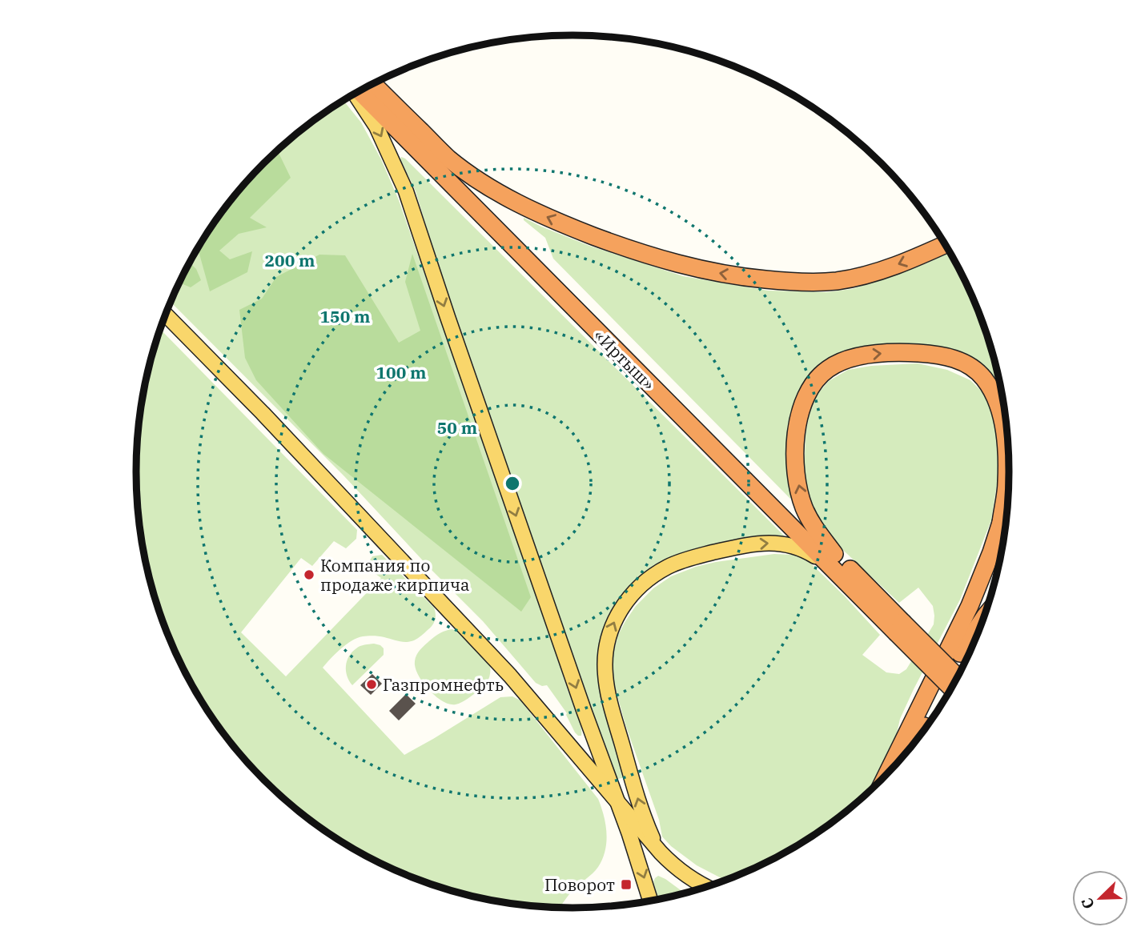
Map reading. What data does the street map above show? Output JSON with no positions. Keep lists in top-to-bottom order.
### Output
{
  "streets": {
    "highway": ["«Иртыш»"]
  },
  "places": {
    "other": ["Компания по продаже кирпича", "Газпромнефть"],
    "transit": ["Поворот"]
  },
  "north": "bottom left",
  "rings": [
    "200 m",
    "150 m",
    "100 m",
    "50 m"
  ]
}
